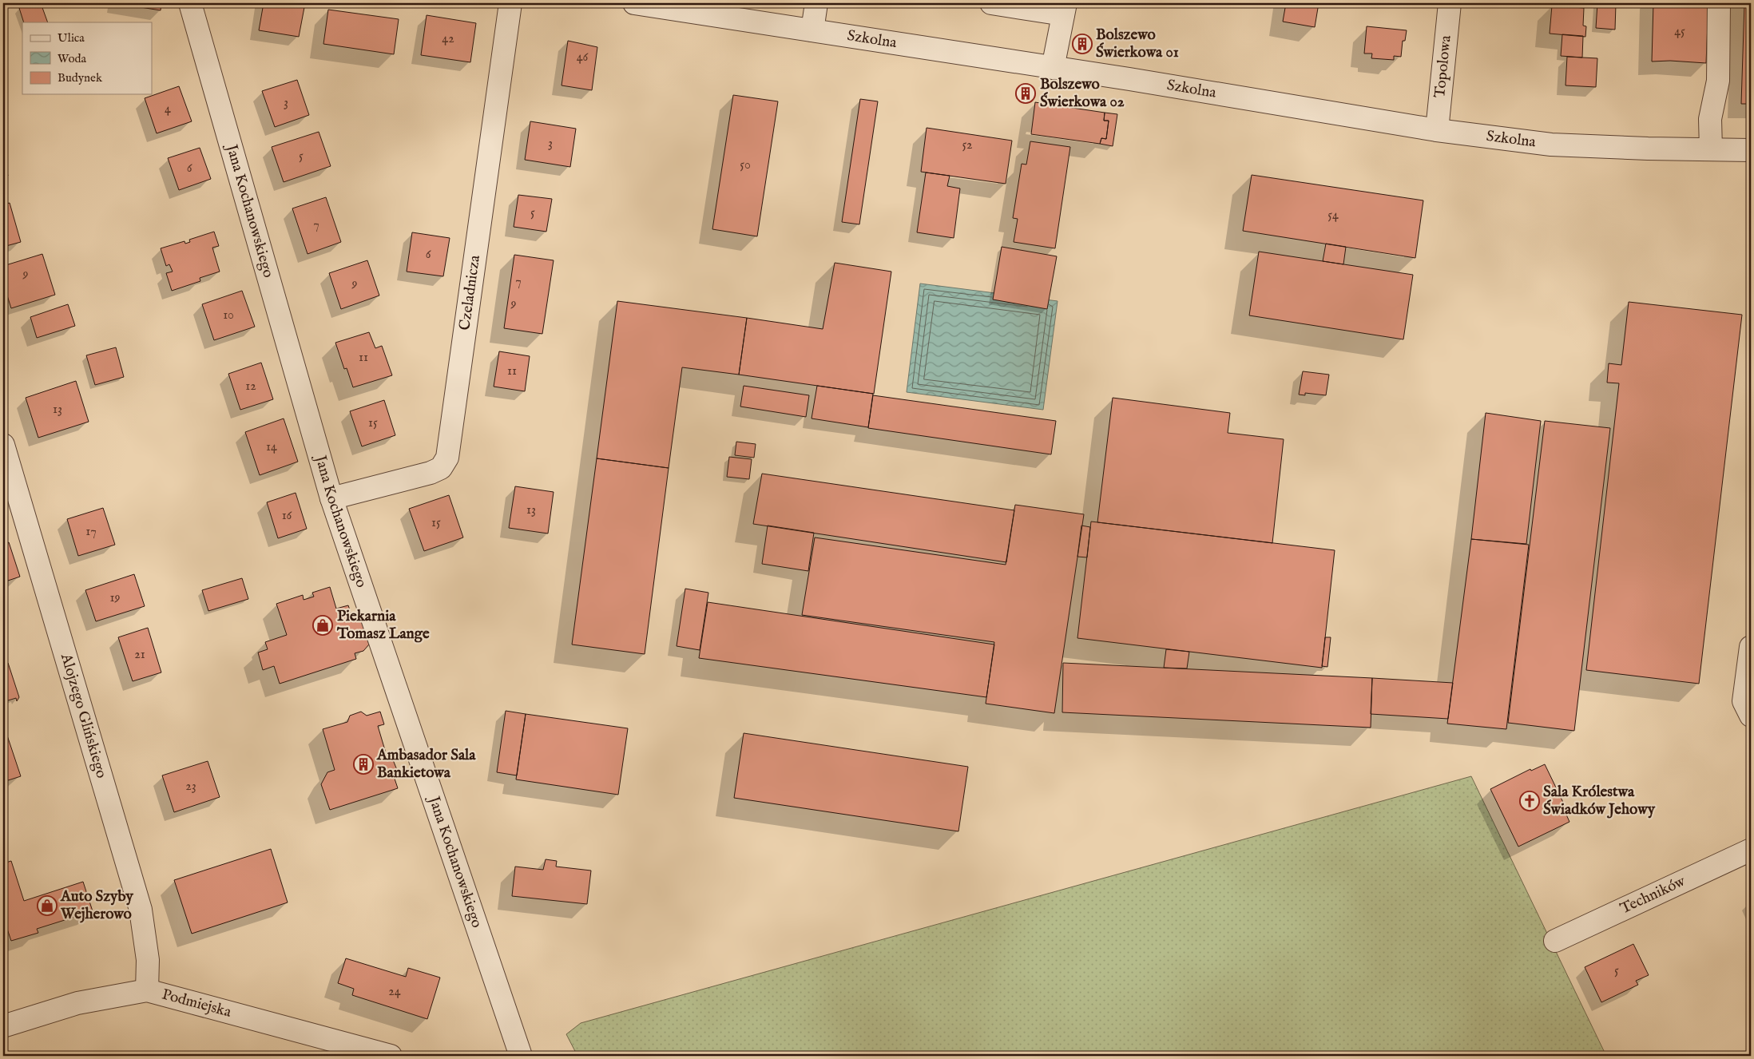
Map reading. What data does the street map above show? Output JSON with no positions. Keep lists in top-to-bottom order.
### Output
{
  "streets": {
    "street": [
      "Szkolna",
      "Topolowa",
      "Jana Kochanowskiego",
      "Czeladnicza",
      "Alojzego Glińskiego",
      "Techników",
      "Podmiejska"
    ]
  },
  "crossings": [
    ["Szkolna", "Topolowa"],
    ["Jana Kochanowskiego", "Czeladnicza"],
    ["Alojzego Glińskiego", "Podmiejska"]
  ],
  "places": {
    "building": ["Bolszewo Świerkowa 01", "Bolszewo Świerkowa 02", "Ambasador Sala Bankietowa"],
    "shop": ["Piekarnia Tomasz Lange", "Auto Szyby Wejherowo"],
    "church": ["Sala Królestwa Świadków Jehowy"]
  },
  "house_numbers": [
    "45",
    "42",
    "46",
    "3",
    "4",
    "3",
    "52",
    "5",
    "50",
    "6",
    "5",
    "54",
    "7",
    "6",
    "9",
    "7",
    "9",
    "9",
    "10",
    "11",
    "11",
    "12",
    "13",
    "15",
    "14",
    "13",
    "16",
    "15",
    "17",
    "19",
    "21",
    "23",
    "5",
    "24"
  ],
  "legend": ["Ulica", "Woda", "Budynek"]
}
